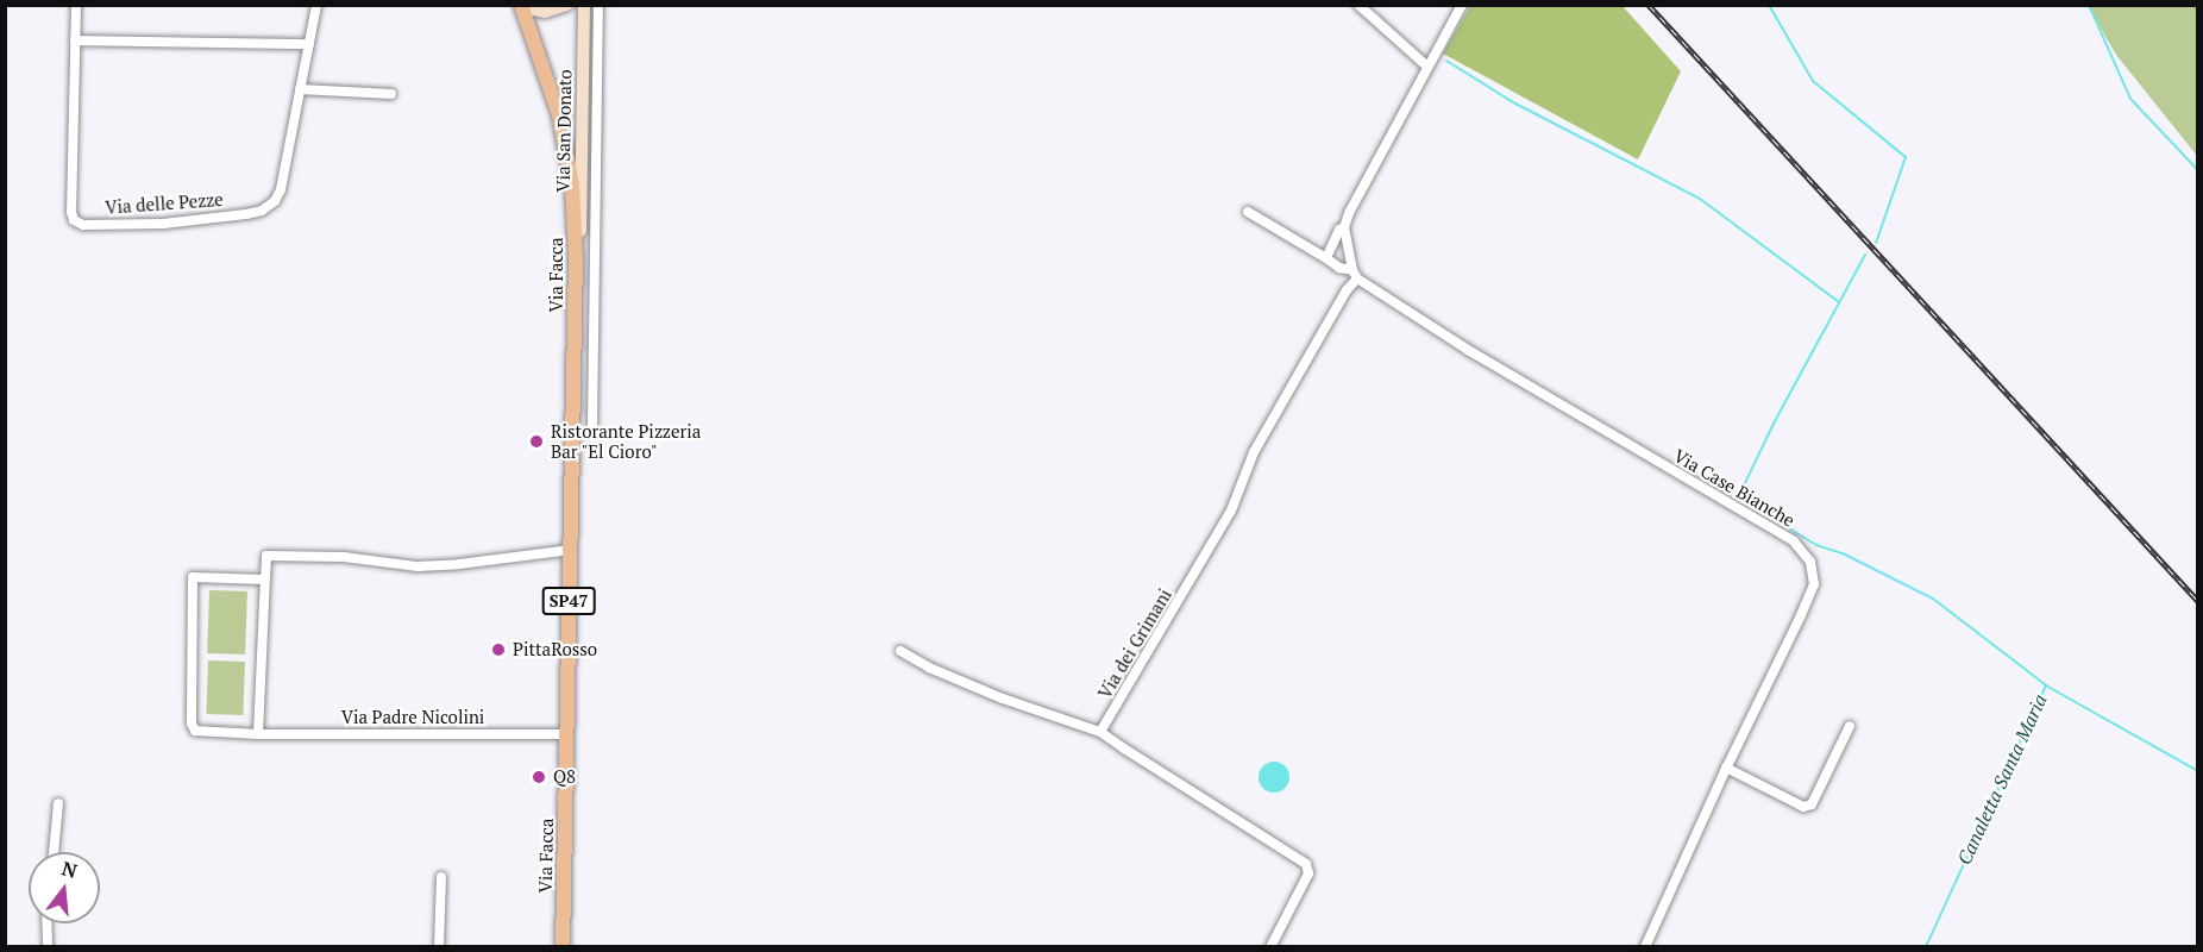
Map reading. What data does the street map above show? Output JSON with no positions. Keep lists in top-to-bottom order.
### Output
{
  "streets": {
    "main road": ["Via Facca", "SP47"],
    "street": [
      "Via San Donato",
      "Via delle Pezze",
      "Via Case Bianche",
      "Via dei Grimani",
      "Via Padre Nicolini"
    ]
  },
  "crossings": [
    ["Via San Donato", "Via Facca"],
    ["Via Facca", "Via Padre Nicolini"],
    ["Via Case Bianche", "Via dei Grimani"]
  ],
  "water": ["Canaletta Santa Maria"],
  "places": ["Ristorante Pizzeria Bar \"El Cioro\"", "PittaRosso", "Q8"],
  "north": "top"
}
